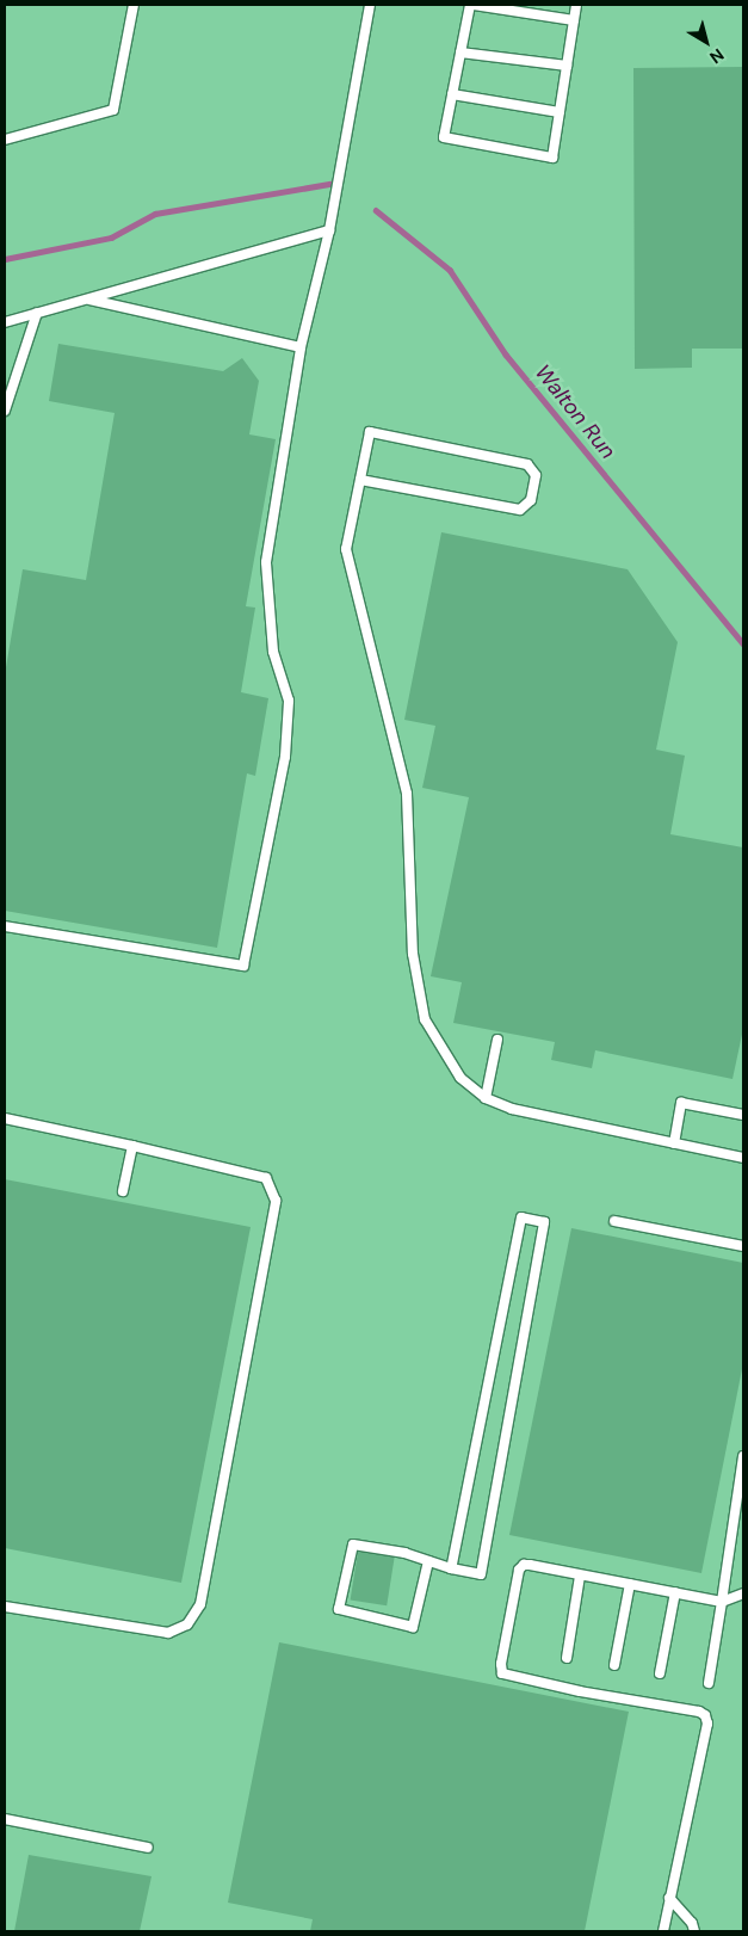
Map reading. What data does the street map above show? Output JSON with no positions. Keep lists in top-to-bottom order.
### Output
{
  "water": ["Walton Run"],
  "north": "bottom right"
}
